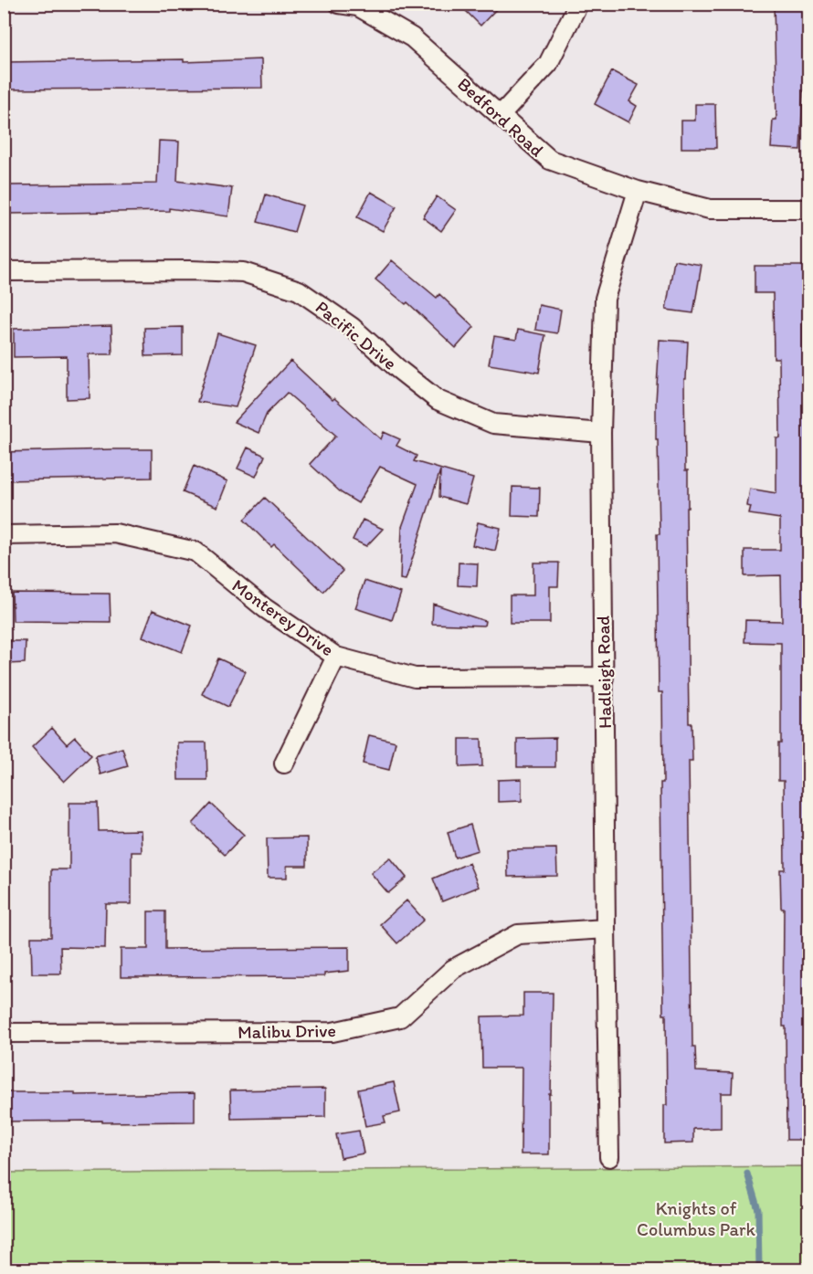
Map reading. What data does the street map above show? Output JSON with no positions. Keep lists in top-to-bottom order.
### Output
{
  "streets": {
    "street": [
      "Bedford Road",
      "Pacific Drive",
      "Monterey Drive",
      "Hadleigh Road",
      "Malibu Drive"
    ]
  },
  "crossings": [
    ["Bedford Road", "Hadleigh Road"],
    ["Pacific Drive", "Hadleigh Road"],
    ["Monterey Drive", "Hadleigh Road"],
    ["Hadleigh Road", "Malibu Drive"]
  ],
  "parks": ["Knights of Columbus Park"]
}
